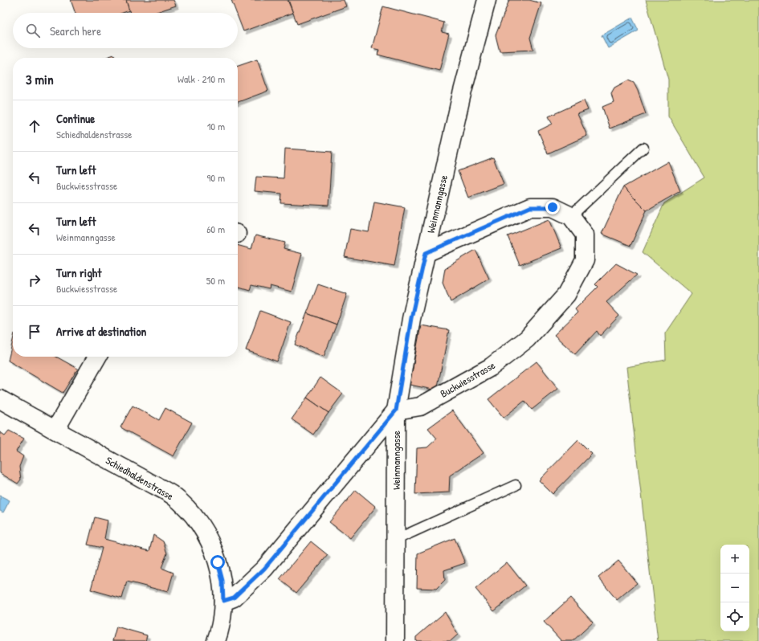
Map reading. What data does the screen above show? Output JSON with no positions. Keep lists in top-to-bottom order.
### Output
{
  "streets": {
    "street": ["Weinmanngasse", "Buckwiesstrasse", "Schiedhaldenstrasse"]
  },
  "crossings": [
    ["Weinmanngasse", "Buckwiesstrasse"]
  ],
  "page": {
    "search": "Search here",
    "heading": ["3 min", "Walk · 210 m"],
    "list": [
      ["Continue", "Schiedhaldenstrasse", "10 m"],
      ["Turn left", "Buckwiesstrasse", "90 m"],
      ["Turn left", "Weinmanngasse", "60 m"],
      ["Turn right", "Buckwiesstrasse", "50 m"],
      "Arrive at destination"
    ],
    "map_buttons": ["+", "−"]
  }
}
